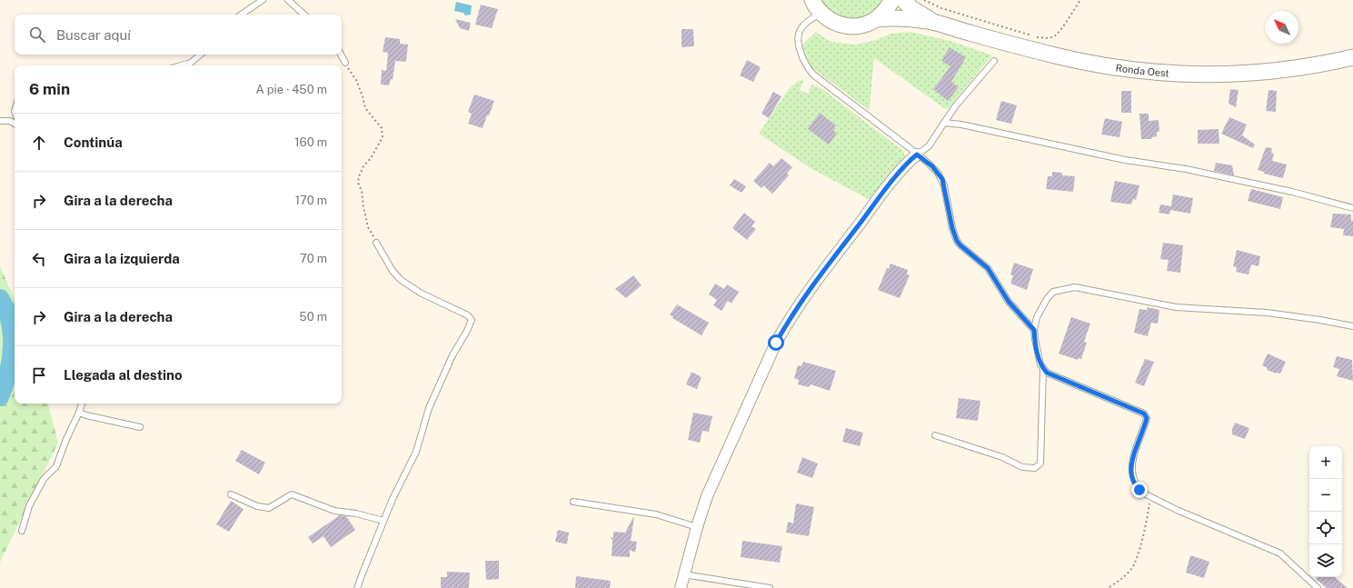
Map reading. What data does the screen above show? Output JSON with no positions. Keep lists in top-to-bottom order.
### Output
{
  "streets": {
    "main road": ["Ronda Oest"]
  },
  "north": "top left",
  "page": {
    "search": "Buscar aquí",
    "heading": ["6 min", "A pie · 450 m"],
    "list": [
      ["Continúa", "160 m"],
      ["Gira a la derecha", "170 m"],
      ["Gira a la izquierda", "70 m"],
      ["Gira a la derecha", "50 m"],
      "Llegada al destino"
    ],
    "map_buttons": ["+", "−"]
  }
}
